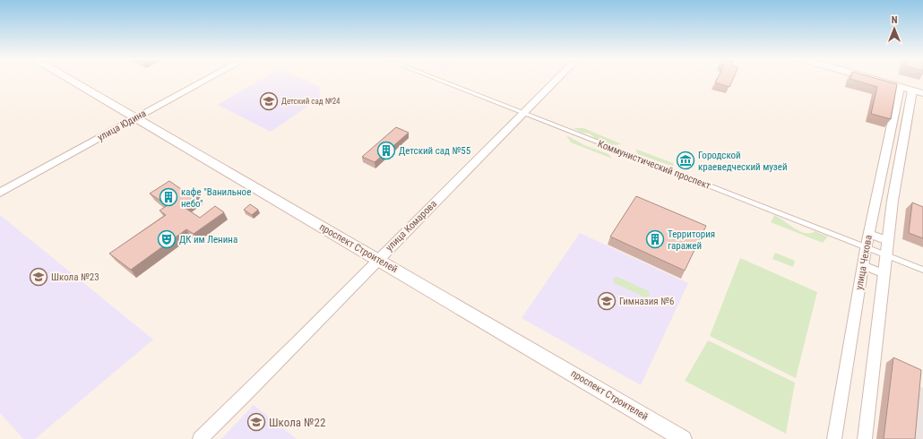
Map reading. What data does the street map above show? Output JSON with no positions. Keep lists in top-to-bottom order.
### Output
{
  "streets": {
    "main road": ["проспект Строителей"],
    "street": [
      "улица Юдина",
      "Коммунистический проспект",
      "улица Комарова",
      "улица Чехова"
    ]
  },
  "crossings": [
    ["улица Юдина", "проспект Строителей"],
    ["Коммунистический проспект", "улица Комарова"],
    ["Коммунистический проспект", "улица Чехова"],
    ["улица Комарова", "проспект Строителей"]
  ],
  "places": {
    "school or university": [
      "Детский сад №24",
      "Школа №23",
      "Гимназия №6",
      "Школа №22"
    ],
    "building": ["Детский сад №55", "кафе \"Ванильное небо\"", "Территория гаражей"],
    "museum": ["Городской краеведческий музей"],
    "theatre": ["ДК им Ленина"]
  },
  "north": "top"
}
